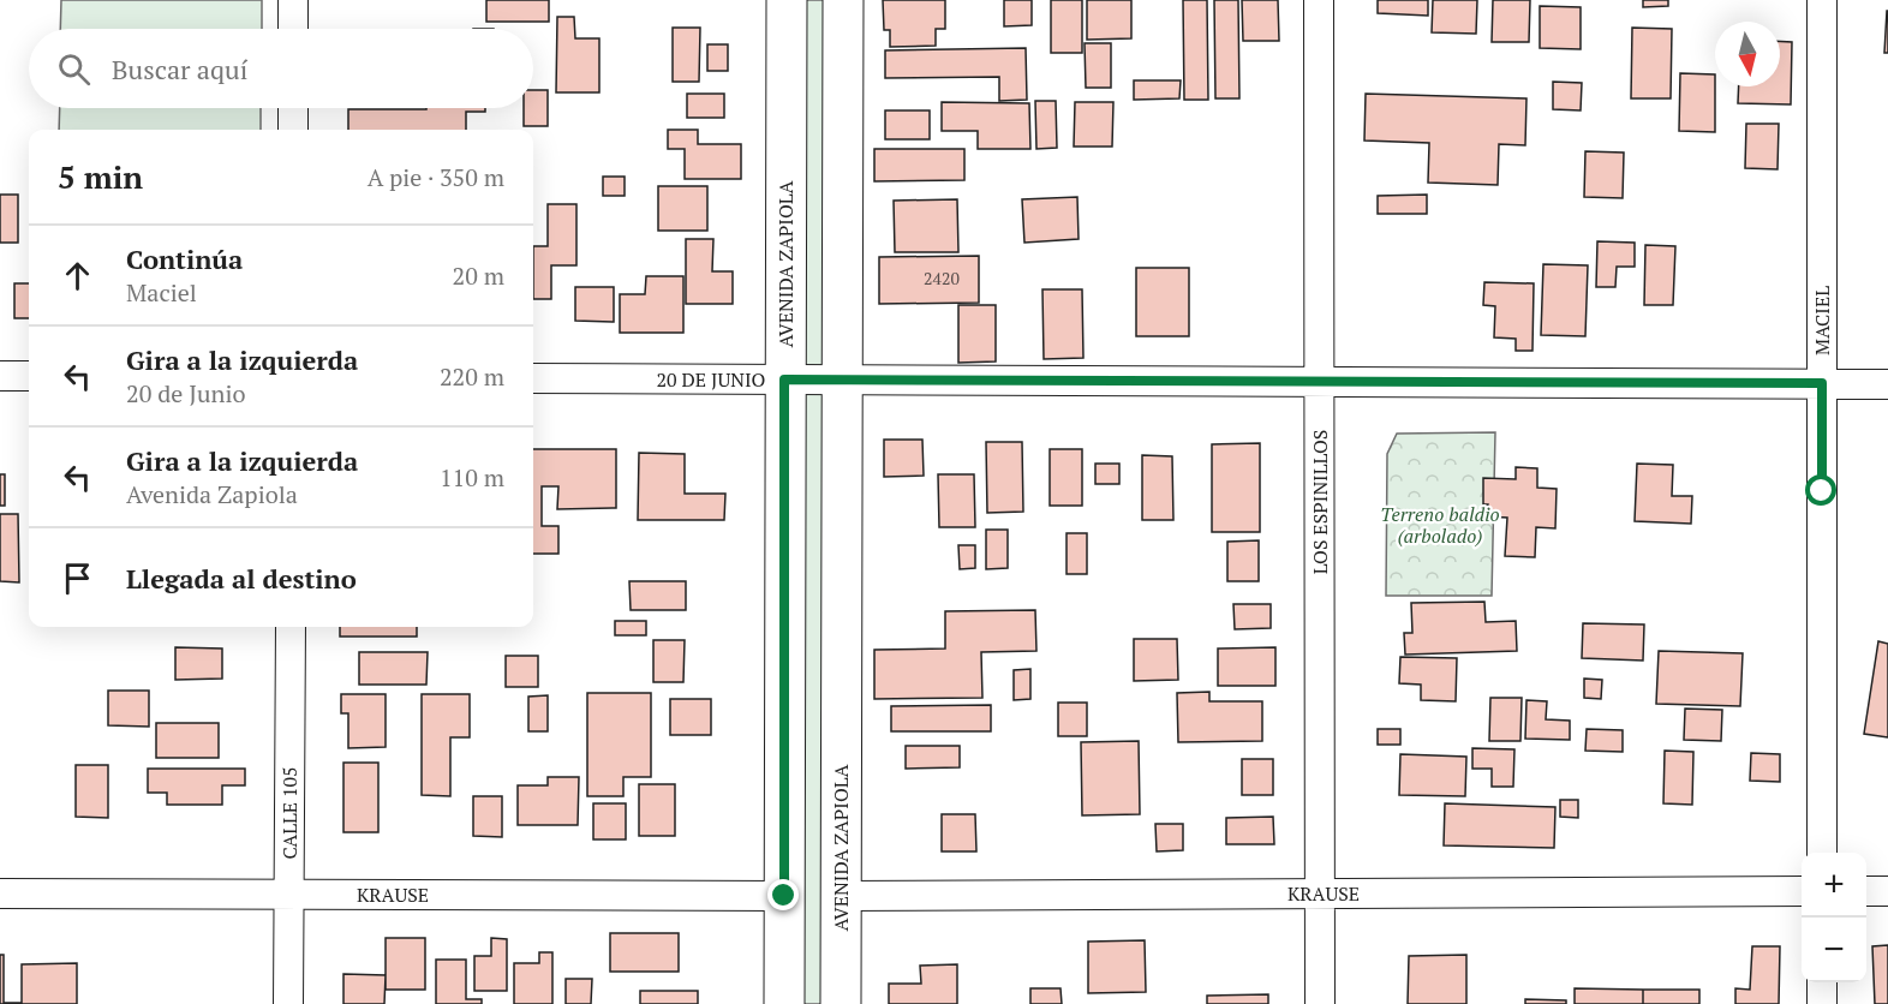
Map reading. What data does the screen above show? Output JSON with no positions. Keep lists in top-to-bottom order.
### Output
{
  "streets": {
    "main road": ["AVENIDA ZAPIOLA"],
    "street": [
      "MACIEL",
      "20 DE JUNIO",
      "LOS ESPINILLOS",
      "CALLE 105",
      "KRAUSE"
    ]
  },
  "crossings": [
    ["AVENIDA ZAPIOLA", "20 DE JUNIO"],
    ["AVENIDA ZAPIOLA", "KRAUSE"],
    ["MACIEL", "20 DE JUNIO"],
    ["20 DE JUNIO", "LOS ESPINILLOS"],
    ["LOS ESPINILLOS", "KRAUSE"],
    ["CALLE 105", "KRAUSE"]
  ],
  "parks": ["Terreno baldio (arbolado)"],
  "house_numbers": ["2420"],
  "north": "bottom",
  "page": {
    "search": "Buscar aquí",
    "heading": ["5 min", "A pie · 350 m"],
    "list": [
      ["Continúa", "Maciel", "20 m"],
      ["Gira a la izquierda", "20 de Junio", "220 m"],
      ["Gira a la izquierda", "Avenida Zapiola", "110 m"],
      "Llegada al destino"
    ],
    "map_buttons": ["+", "−"]
  }
}
